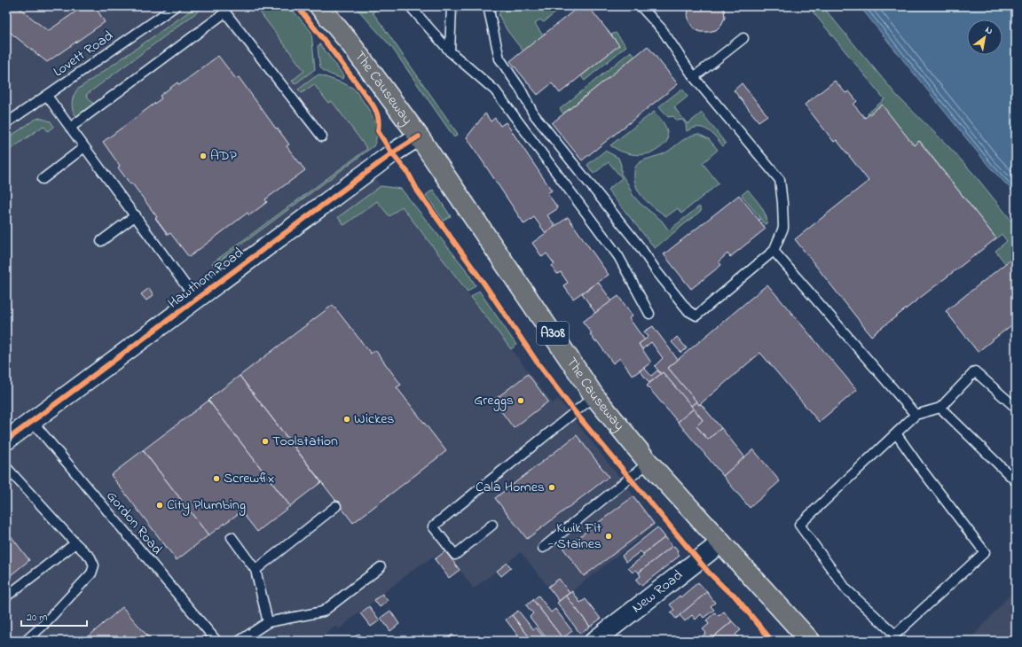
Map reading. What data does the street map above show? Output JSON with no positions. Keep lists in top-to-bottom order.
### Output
{
  "streets": {
    "main road": ["The Causeway", "A308"],
    "street": ["Hawthorn Road", "New Road"],
    "lane": ["Lovett Road", "Gordon Road"]
  },
  "crossings": [
    ["The Causeway", "Hawthorn Road"],
    ["The Causeway", "New Road"],
    ["Hawthorn Road", "Gordon Road"]
  ],
  "places": [
    "ADP",
    "Greggs",
    "Wickes",
    "Toolstation",
    "Screwfix",
    "Cala Homes",
    "City Plumbing",
    "Kwik Fit - Staines"
  ],
  "scale_bar": "20 m",
  "north": "top right"
}
